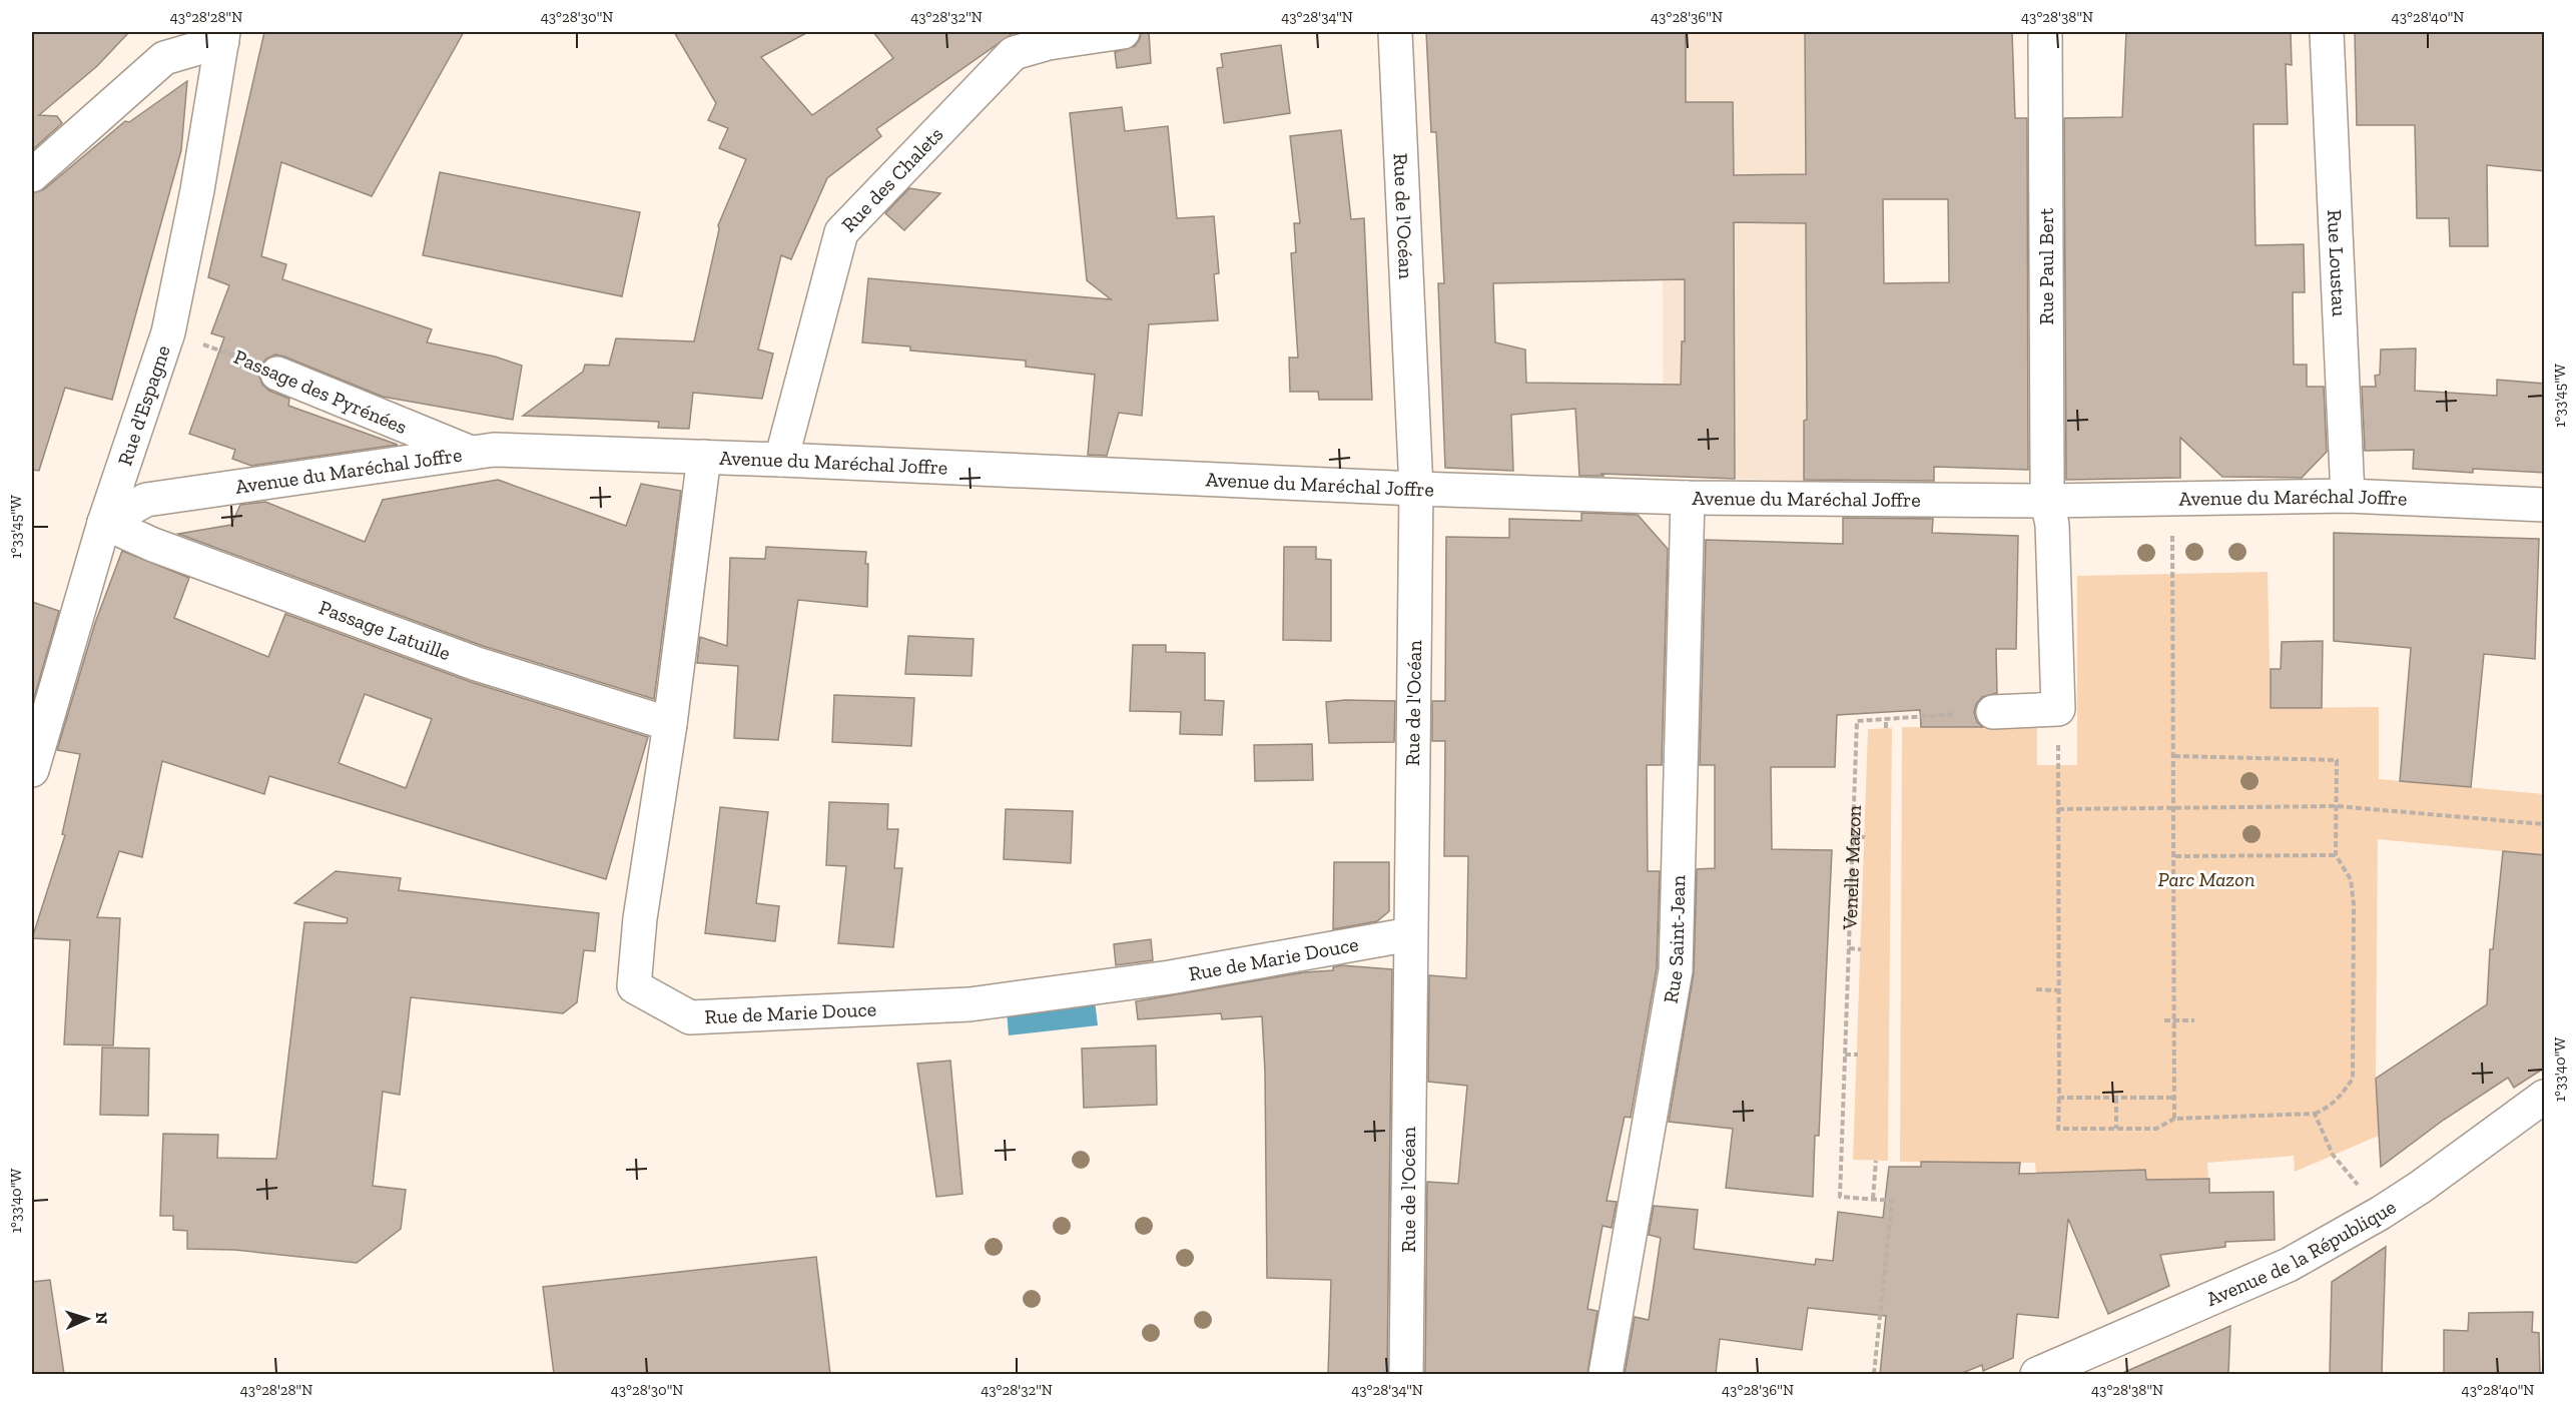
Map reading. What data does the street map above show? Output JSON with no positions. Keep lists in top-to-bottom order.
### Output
{
  "streets": {
    "street": [
      "Rue des Chalets",
      "Rue de l'Océan",
      "Rue Loustau",
      "Rue Paul Bert",
      "Passage des Pyrénées",
      "Rue d'Espagne",
      "Avenue du Maréchal Joffre",
      "Passage Latuille",
      "Rue Saint-Jean",
      "Rue de Marie Douce",
      "Avenue de la République"
    ],
    "path": ["Venelle Mazon"]
  },
  "crossings": [
    ["Rue des Chalets", "Avenue du Maréchal Joffre"],
    ["Rue de l'Océan", "Avenue du Maréchal Joffre"],
    ["Rue de l'Océan", "Rue de Marie Douce"],
    ["Rue Loustau", "Avenue du Maréchal Joffre"],
    ["Rue Paul Bert", "Avenue du Maréchal Joffre"],
    ["Passage des Pyrénées", "Rue d'Espagne"],
    ["Passage des Pyrénées", "Avenue du Maréchal Joffre"],
    ["Rue d'Espagne", "Avenue du Maréchal Joffre"],
    ["Rue d'Espagne", "Passage Latuille"],
    ["Avenue du Maréchal Joffre", "Passage Latuille"],
    ["Avenue du Maréchal Joffre", "Rue Saint-Jean"],
    ["Avenue du Maréchal Joffre", "Rue de Marie Douce"],
    ["Passage Latuille", "Rue de Marie Douce"]
  ],
  "parks": ["Parc Mazon"],
  "north": "right",
  "coordinates": [
    "43°28'28\"N",
    "43°28'30\"N",
    "43°28'32\"N",
    "43°28'34\"N",
    "43°28'36\"N",
    "43°28'38\"N",
    "43°28'40\"N",
    "1°33'45\"W",
    "1°33'40\"W"
  ]
}
